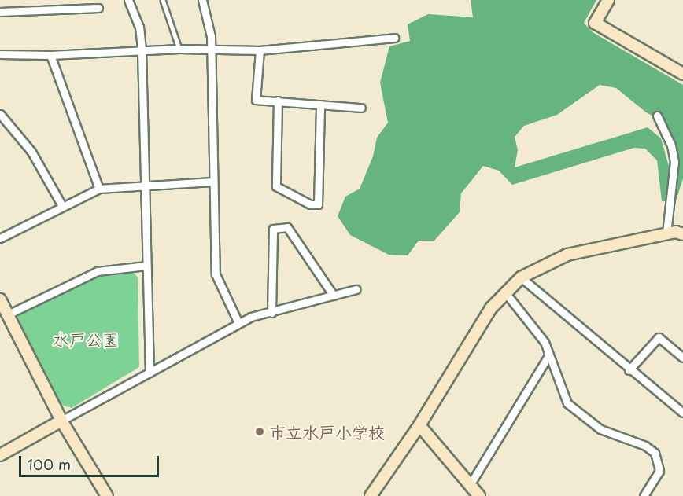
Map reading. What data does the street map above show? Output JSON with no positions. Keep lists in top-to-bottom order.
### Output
{
  "parks": ["水戸公園"],
  "places": ["市立水戸小学校"],
  "scale_bar": "100 m"
}
